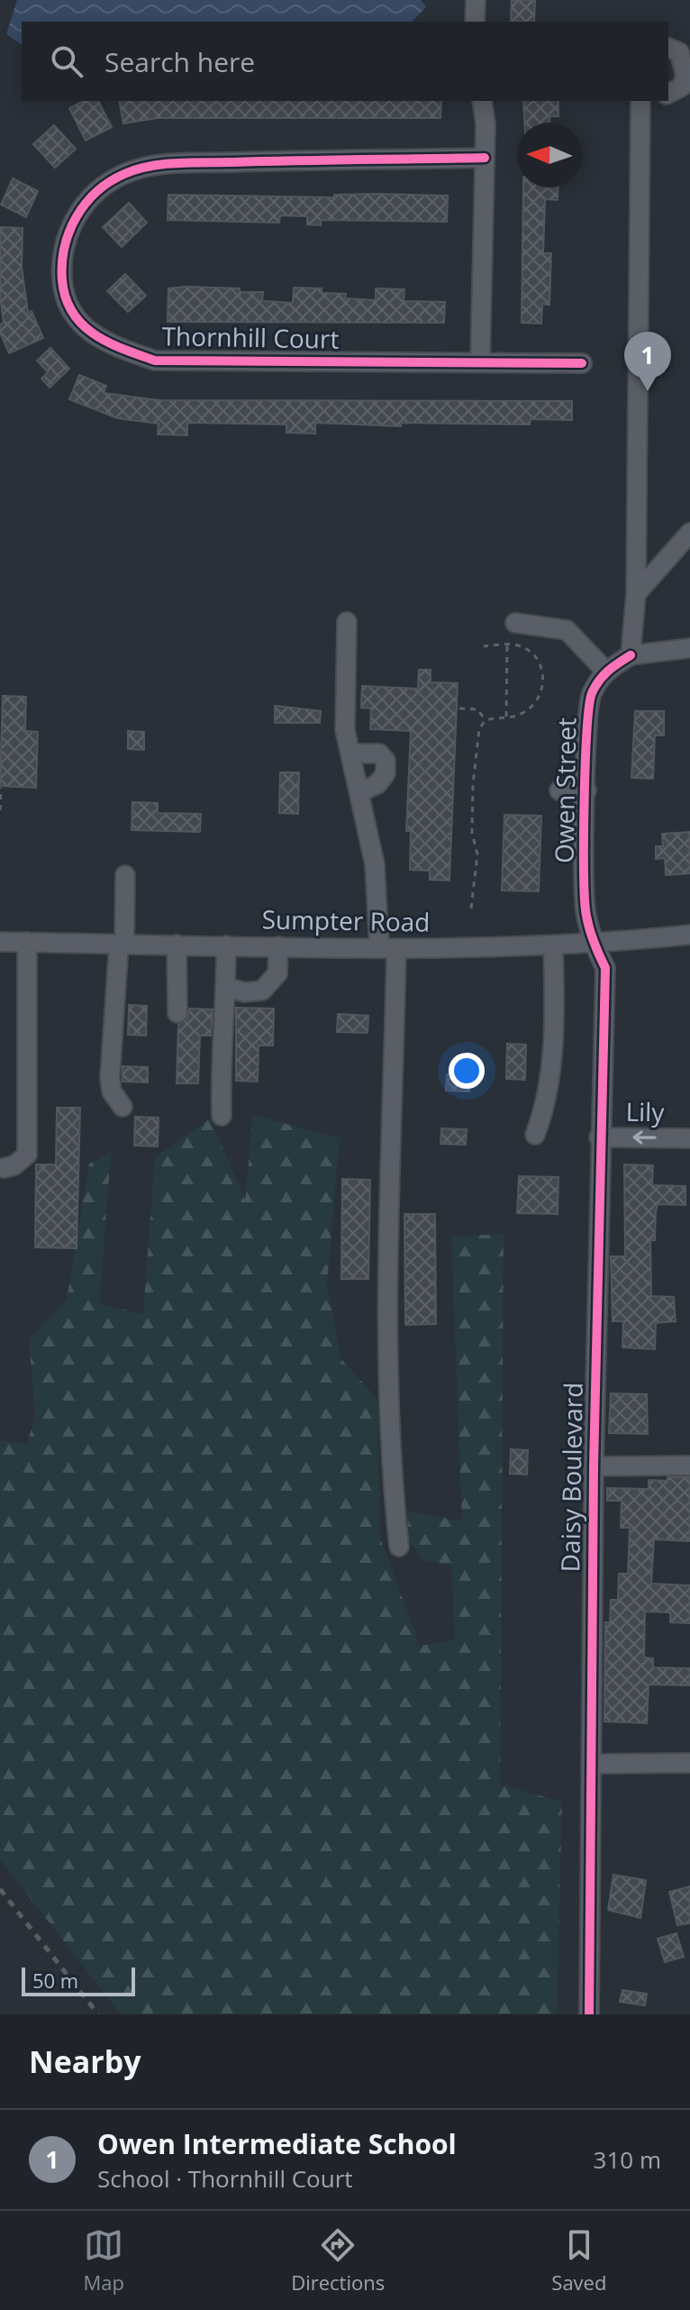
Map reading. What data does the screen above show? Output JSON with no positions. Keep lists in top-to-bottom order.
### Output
{
  "streets": {
    "street": [
      "Thornhill Court",
      "Owen Street",
      "Sumpter Road",
      "Lily",
      "Daisy Boulevard"
    ]
  },
  "crossings": [
    ["Owen Street", "Sumpter Road"],
    ["Owen Street", "Daisy Boulevard"],
    ["Sumpter Road", "Daisy Boulevard"],
    ["Lily", "Daisy Boulevard"]
  ],
  "one_way": ["Lily"],
  "scale_bar": "50 m",
  "north": "left",
  "page": {
    "search": "Search here",
    "pins": "1",
    "scale": "50 m",
    "heading": "Nearby",
    "list": [
      {
        "mark": "1",
        "name": "Owen Intermediate School",
        "note": "School · Thornhill Court",
        "value": "310 m"
      }
    ],
    "nav": ["Map", "Directions", "Saved"]
  }
}
